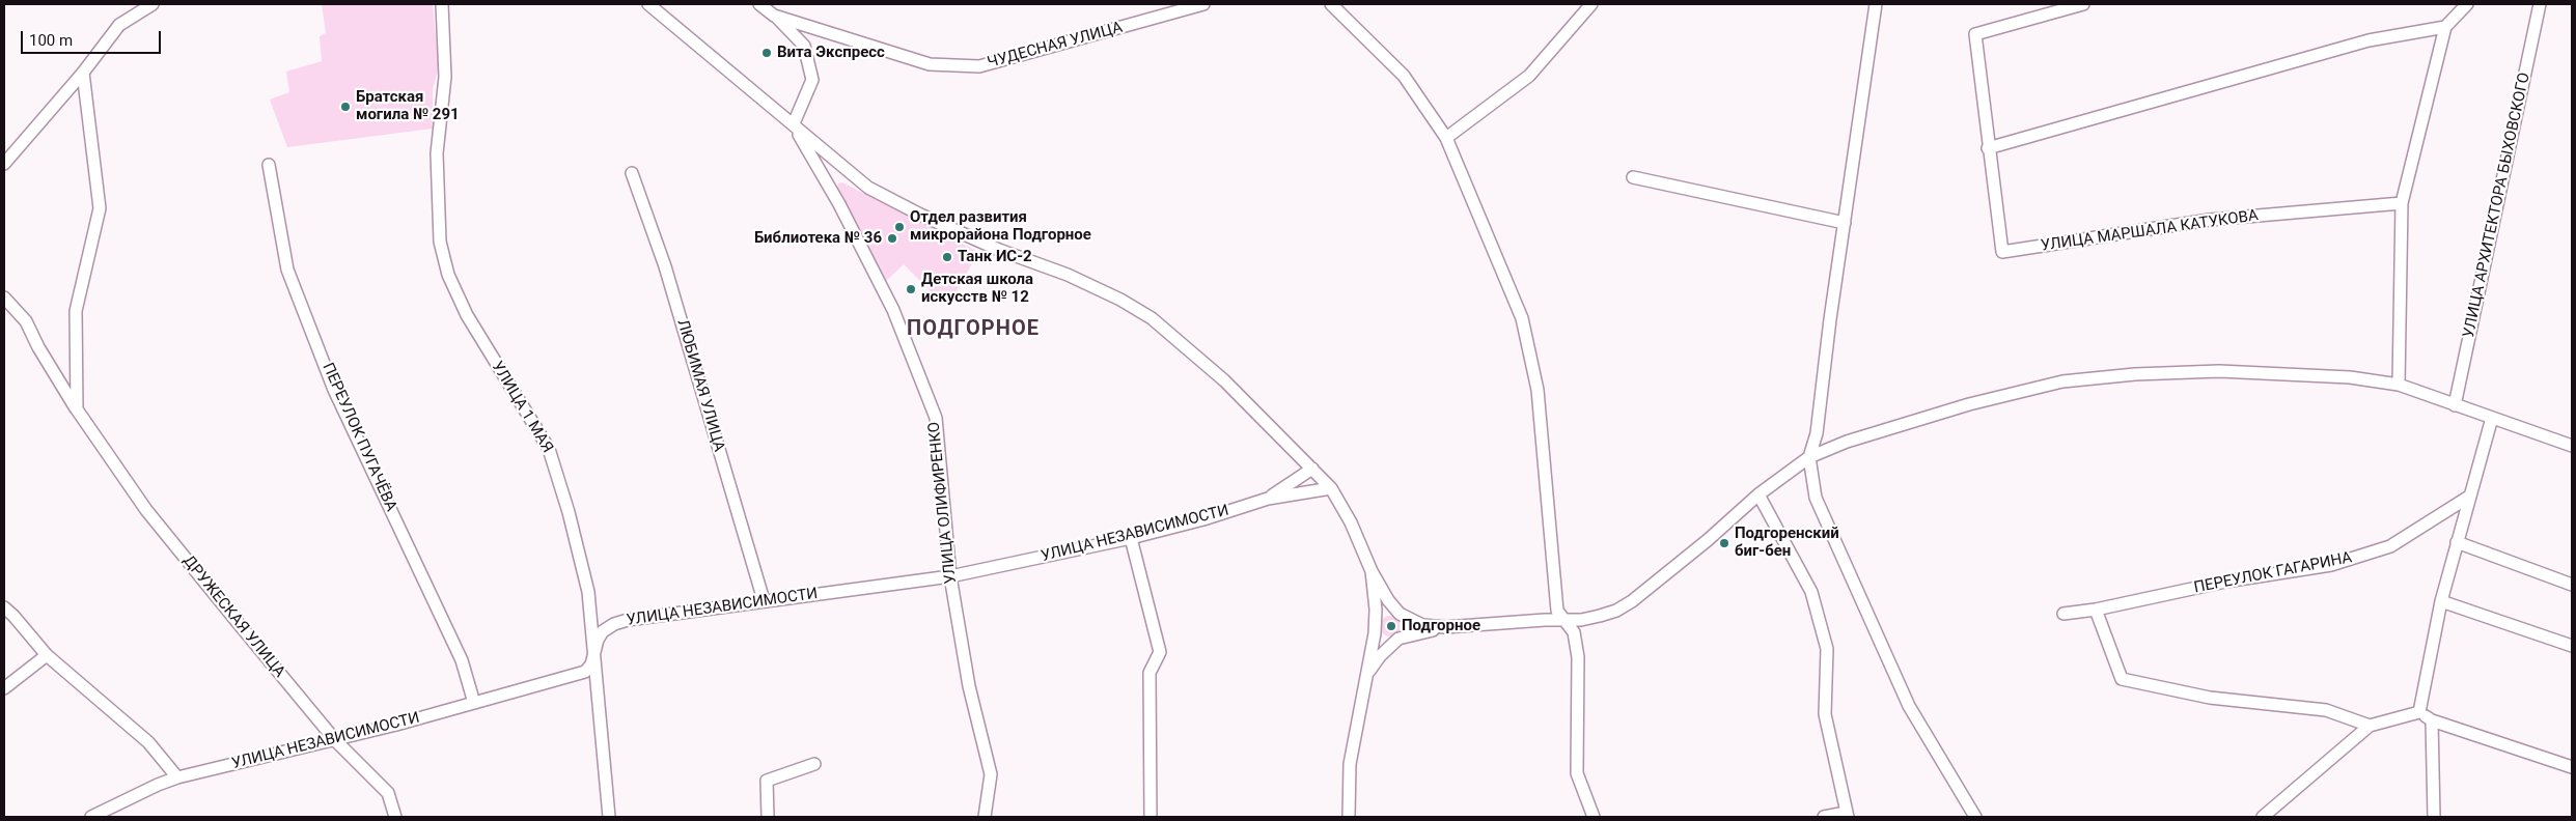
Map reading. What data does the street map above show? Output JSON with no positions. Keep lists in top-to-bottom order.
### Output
{
  "streets": {
    "street": [
      "ЧУДЕСНАЯ УЛИЦА",
      "УЛИЦА АРХИТЕКТОРА БЫХОВСКОГО",
      "УЛИЦА МАРШАЛА КАТУКОВА",
      "ЛЮБИМАЯ УЛИЦА",
      "УЛИЦА 1 МАЯ",
      "ПЕРЕУЛОК ПУГАЧЁВА",
      "УЛИЦА ОЛИФИРЕНКО",
      "УЛИЦА НЕЗАВИСИМОСТИ",
      "ПЕРЕУЛОК ГАГАРИНА",
      "ДРУЖЕСКАЯ УЛИЦА"
    ]
  },
  "crossings": [
    ["ЛЮБИМАЯ УЛИЦА", "УЛИЦА НЕЗАВИСИМОСТИ"],
    ["УЛИЦА 1 МАЯ", "УЛИЦА НЕЗАВИСИМОСТИ"],
    ["ПЕРЕУЛОК ПУГАЧЁВА", "УЛИЦА НЕЗАВИСИМОСТИ"],
    ["УЛИЦА ОЛИФИРЕНКО", "УЛИЦА НЕЗАВИСИМОСТИ"],
    ["УЛИЦА НЕЗАВИСИМОСТИ", "ДРУЖЕСКАЯ УЛИЦА"]
  ],
  "districts": ["ПОДГОРНОЕ"],
  "places": [
    "Вита Экспресс",
    "Братская могила № 291",
    "Отдел развития микрорайона Подгорное",
    "Библиотека № 36",
    "Танк ИС-2",
    "Детская школа искусств № 12",
    "Подгоренский биг-бен",
    "Подгорное"
  ],
  "scale_bar": "100 m"
}
